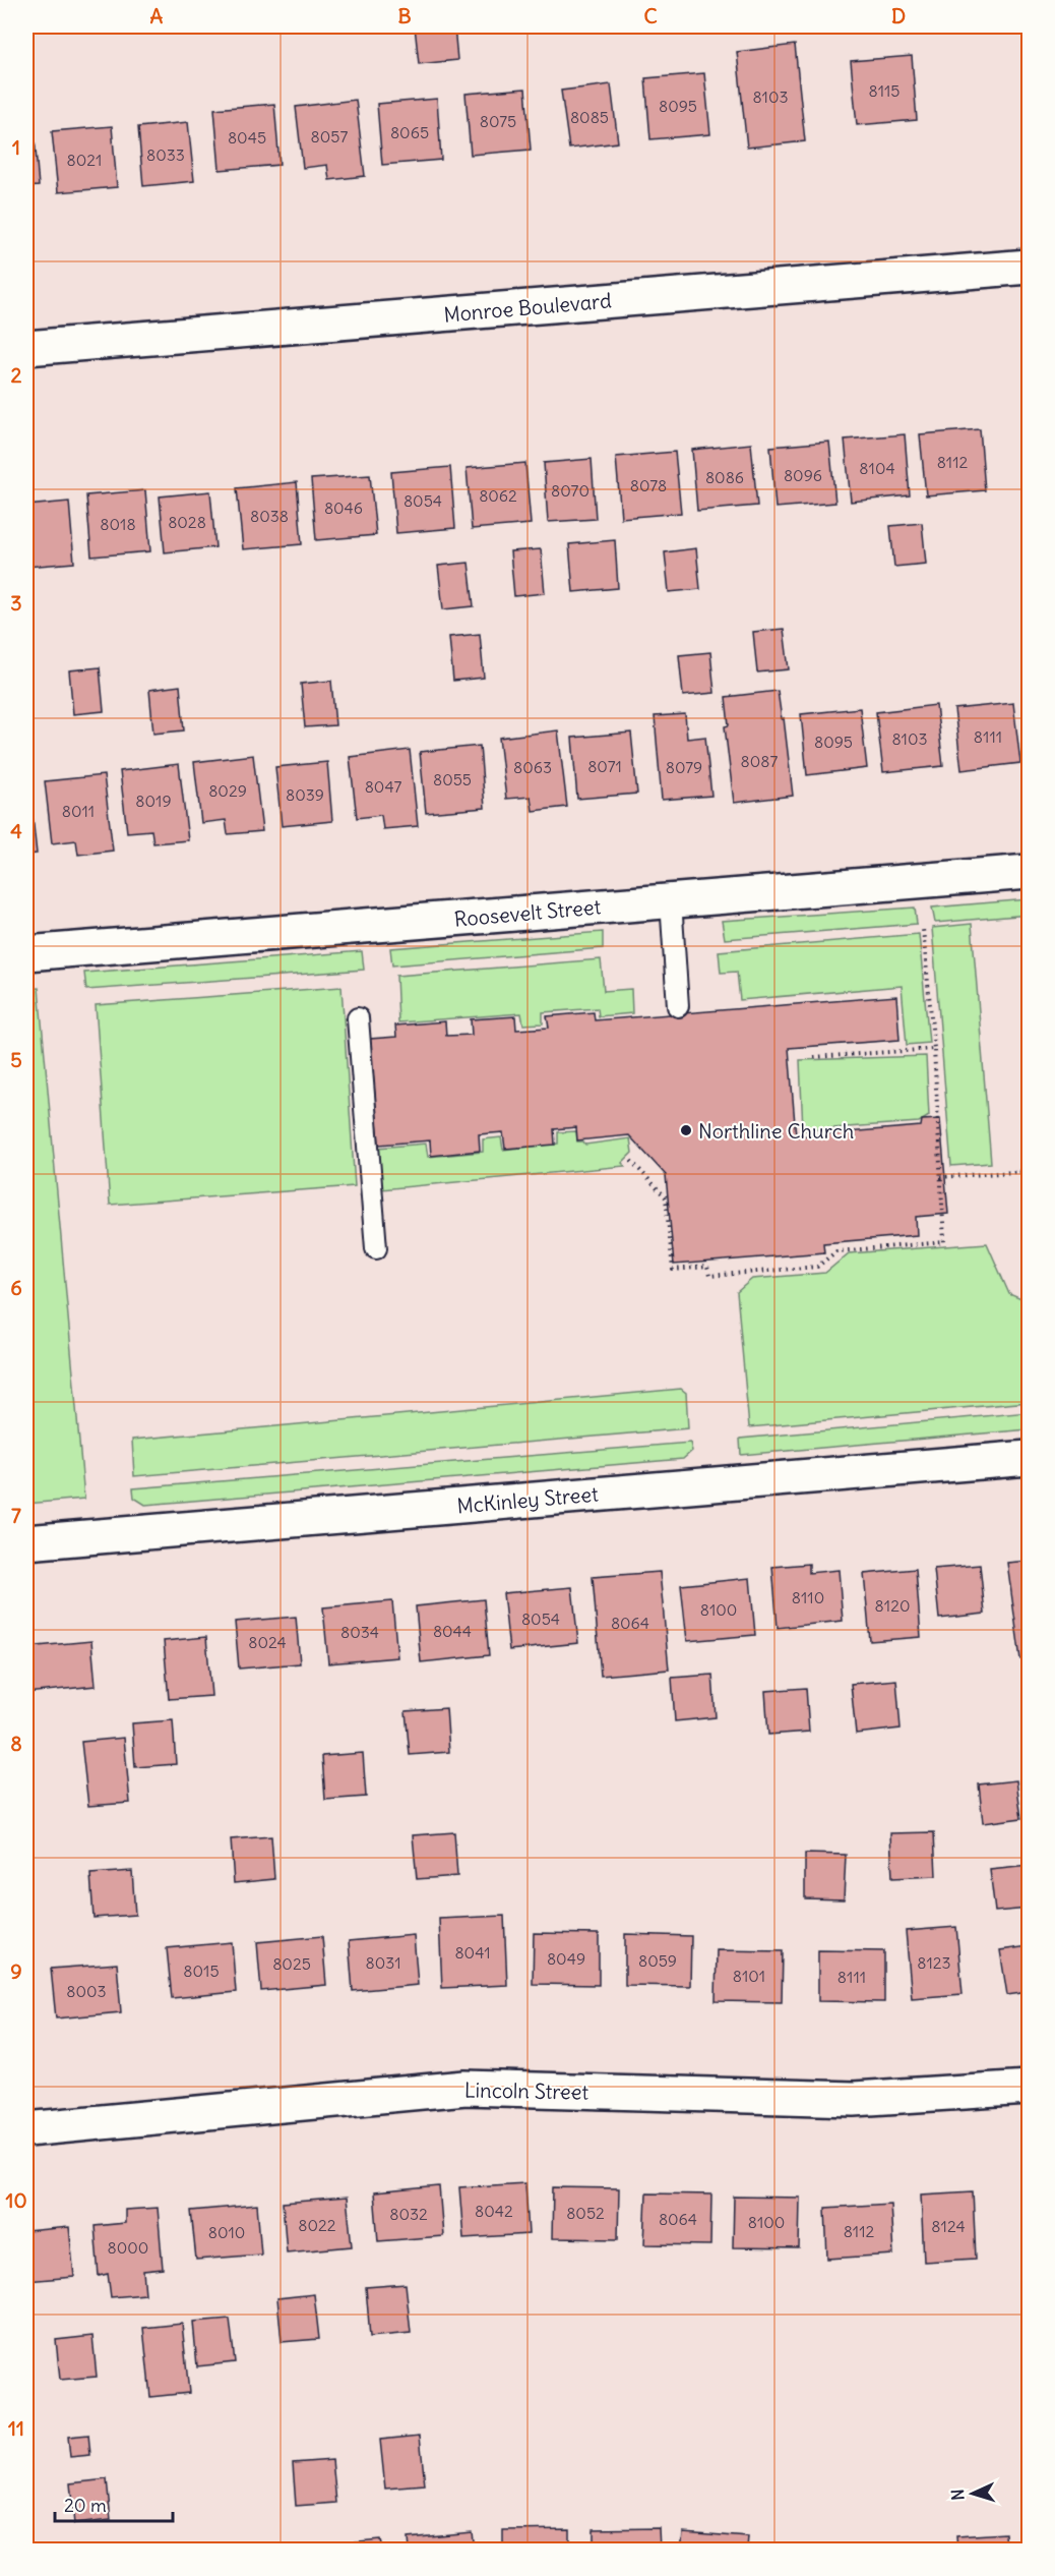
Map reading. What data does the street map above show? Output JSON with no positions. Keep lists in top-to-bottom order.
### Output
{
  "streets": {
    "street": [
      "Monroe Boulevard",
      "Roosevelt Street",
      "McKinley Street",
      "Lincoln Street"
    ]
  },
  "places": ["Northline Church"],
  "house_numbers": [
    "8115",
    "8103",
    "8095",
    "8085",
    "8075",
    "8065",
    "8057",
    "8045",
    "8033",
    "8021",
    "8112",
    "8104",
    "8096",
    "8086",
    "8078",
    "8070",
    "8062",
    "8054",
    "8046",
    "8038",
    "8028",
    "8018",
    "8111",
    "8103",
    "8095",
    "8087",
    "8071",
    "8063",
    "8079",
    "8055",
    "8047",
    "8029",
    "8039",
    "8019",
    "8011",
    "8110",
    "8120",
    "8100",
    "8054",
    "8064",
    "8044",
    "8034",
    "8024",
    "8041",
    "8049",
    "8059",
    "8031",
    "8123",
    "8025",
    "8015",
    "8101",
    "8111",
    "8003",
    "8042",
    "8052",
    "8032",
    "8064",
    "8100",
    "8022",
    "8124",
    "8112",
    "8010",
    "8000"
  ],
  "scale_bar": "20 m",
  "north": "left",
  "grid": {
    "columns": [
      "A",
      "B",
      "C",
      "D"
    ],
    "rows": [
      "1",
      "2",
      "3",
      "4",
      "5",
      "6",
      "7",
      "8",
      "9",
      "10",
      "11"
    ]
  }
}
